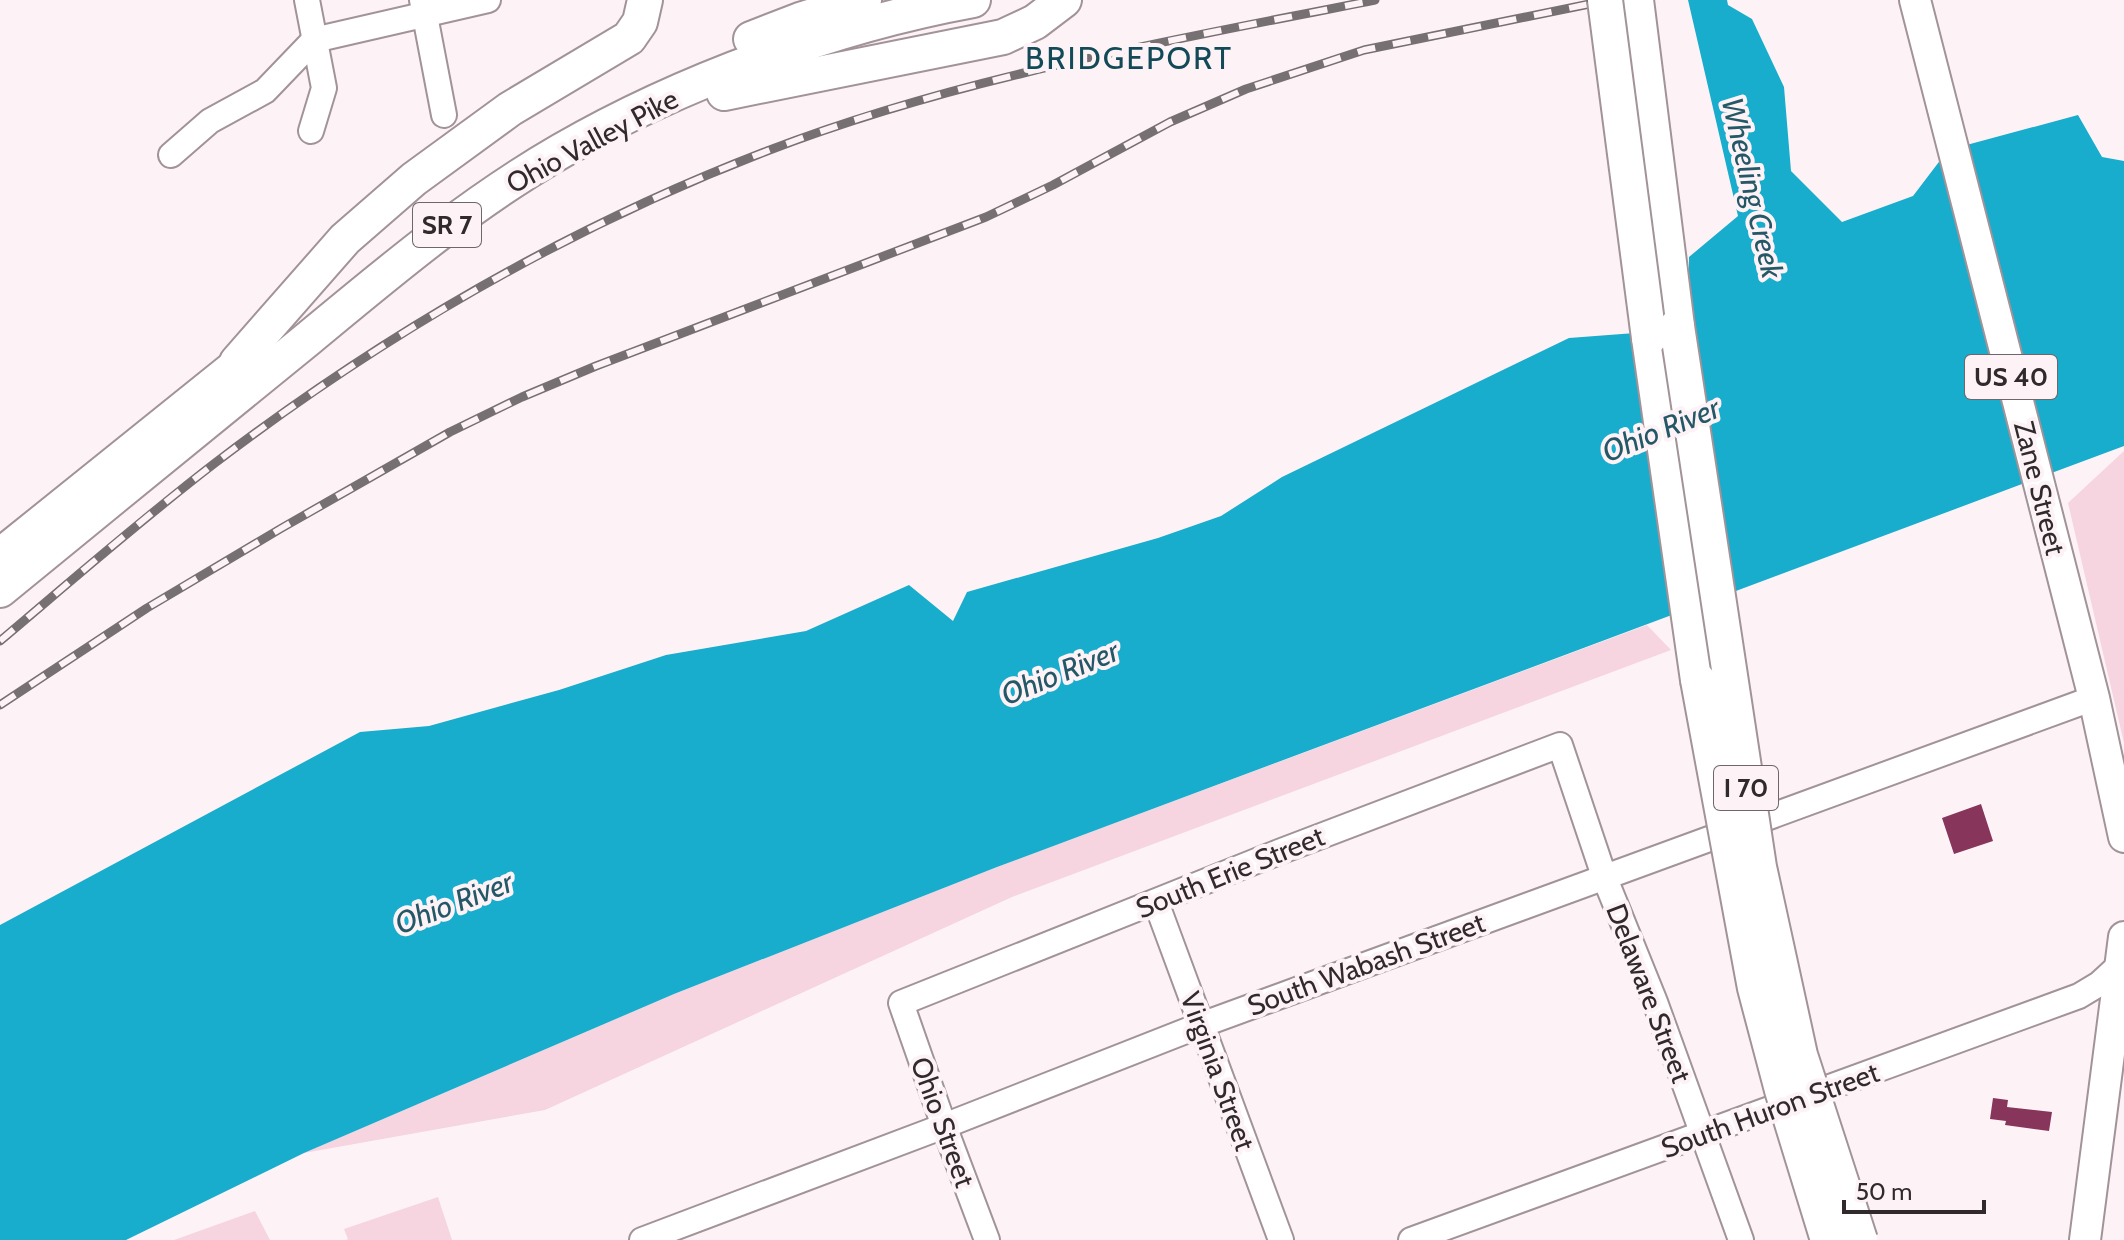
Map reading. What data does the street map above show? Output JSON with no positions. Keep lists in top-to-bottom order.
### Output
{
  "streets": {
    "highway": ["Ohio Valley Pike", "SR 7", "I 70"],
    "main road": ["US 40", "Zane Street"],
    "street": [
      "South Erie Street",
      "South Wabash Street",
      "Delaware Street",
      "Virginia Street",
      "South Huron Street",
      "Ohio Street"
    ]
  },
  "crossings": [
    ["Zane Street", "South Wabash Street"],
    ["South Erie Street", "Delaware Street"],
    ["South Erie Street", "Virginia Street"],
    ["South Erie Street", "Ohio Street"],
    ["South Wabash Street", "Delaware Street"],
    ["South Wabash Street", "Virginia Street"],
    ["South Wabash Street", "Ohio Street"],
    ["Delaware Street", "South Huron Street"]
  ],
  "districts": ["BRIDGEPORT"],
  "water": ["Wheeling Creek", "Ohio River"],
  "scale_bar": "50 m"
}
